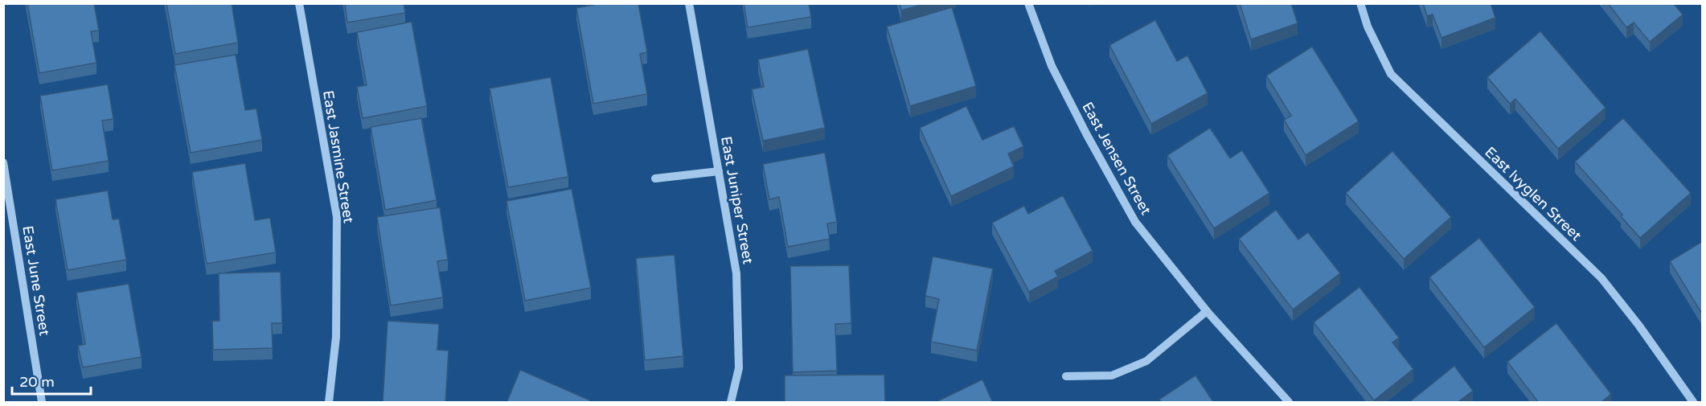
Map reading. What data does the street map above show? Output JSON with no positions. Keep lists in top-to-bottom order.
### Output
{
  "streets": {
    "street": [
      "East Jasmine Street",
      "East Jensen Street",
      "East Ivyglen Street",
      "East Juniper Street",
      "East June Street"
    ]
  },
  "scale_bar": "20 m"
}
